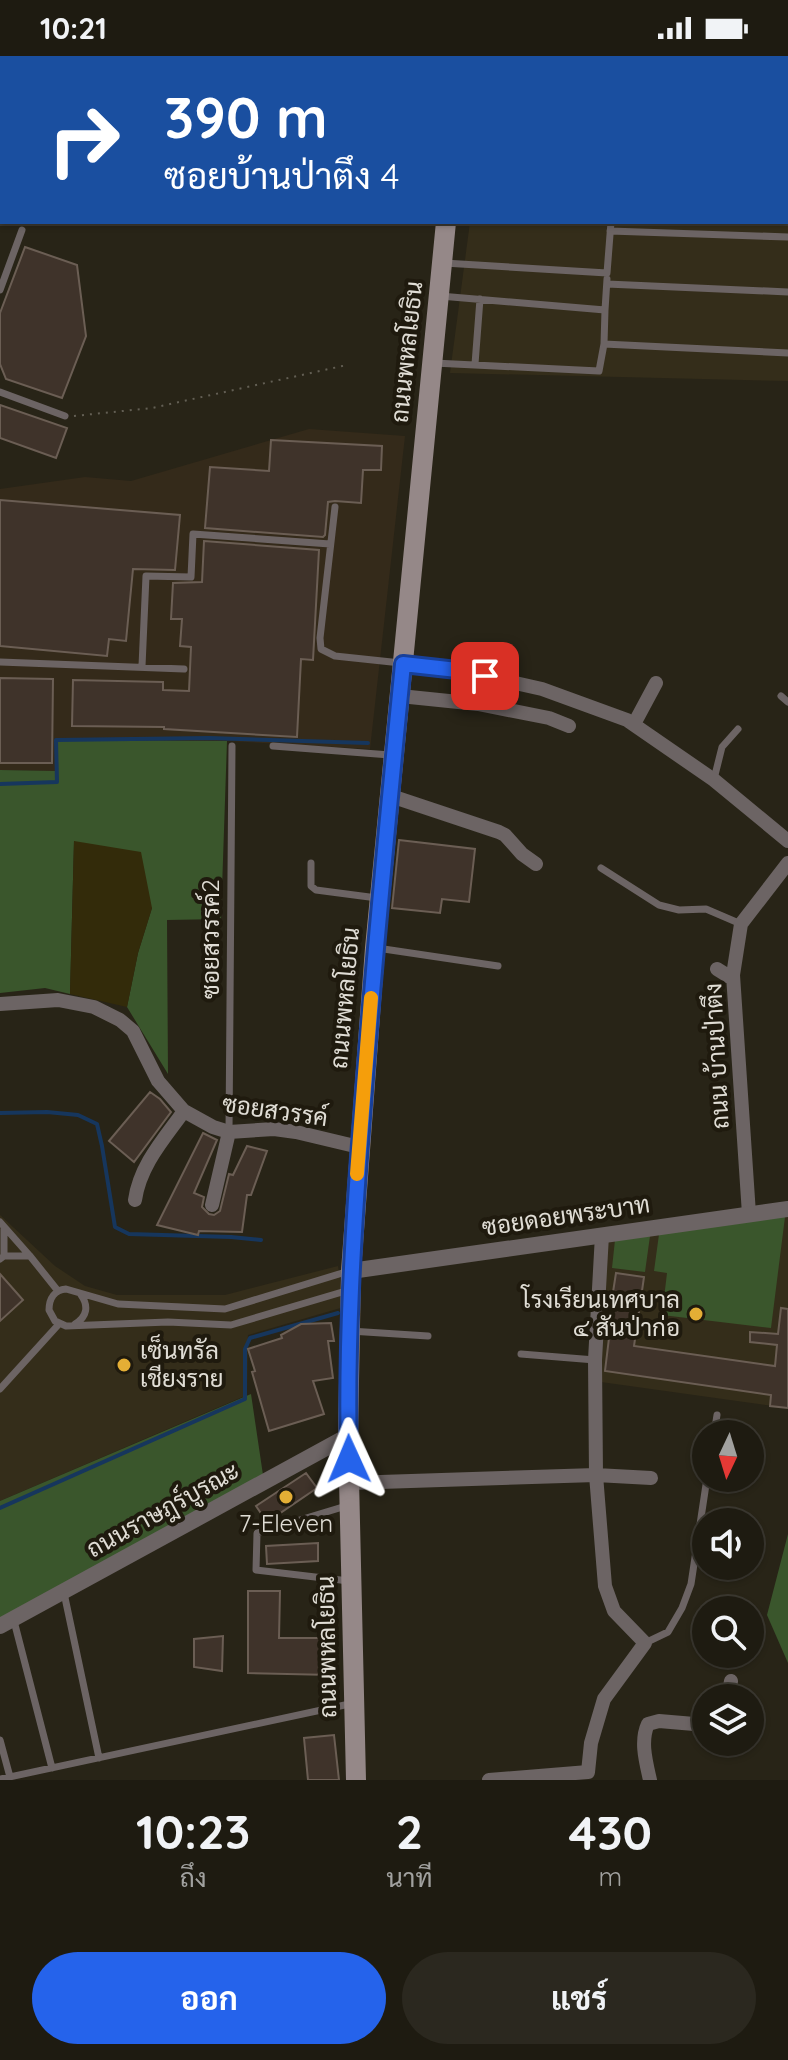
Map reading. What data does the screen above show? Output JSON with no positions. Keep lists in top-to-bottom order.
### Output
{
  "streets": {
    "main road": ["ถนนพหลโยธิน"],
    "street": [
      "ถนน บ้านป่าตึง",
      "ซอยสวรรค์",
      "ซอยดอยพระบาท",
      "ถนนราษฎร์บูรณะ"
    ],
    "lane": ["ซอยสวรรค์2"]
  },
  "crossings": [
    ["ถนนพหลโยธิน", "ซอยสวรรค์"],
    ["ถนนพหลโยธิน", "ซอยดอยพระบาท"],
    ["ถนนพหลโยธิน", "ถนนราษฎร์บูรณะ"],
    ["ซอยสวรรค์2", "ซอยสวรรค์"],
    ["ถนน บ้านป่าตึง", "ซอยดอยพระบาท"]
  ],
  "places": ["โรงเรียนเทศบาล ๔ สันป่าก่อ", "เซ็นทรัล เชียงราย", "7-Eleven"],
  "north": "bottom",
  "page": {
    "status": "10:21",
    "turn": ["390 m", "ซอยบ้านป่าตึง 4"],
    "eta": [
      "10:23",
      "ถึง",
      "2",
      "นาที",
      "430",
      "m"
    ],
    "buttons": ["ออก", "แชร์"]
  }
}
